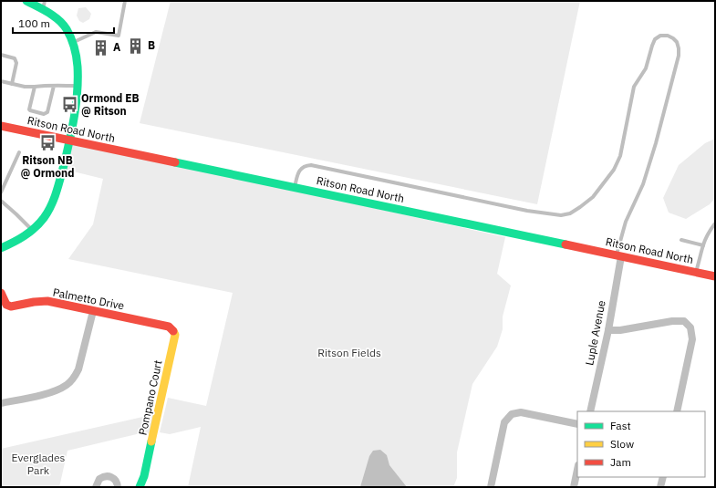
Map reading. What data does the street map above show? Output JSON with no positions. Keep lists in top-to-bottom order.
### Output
{
  "streets": {
    "main road": ["Ritson Road North", "Palmetto Drive", "Pompano Court"],
    "street": ["Luple Avenue"]
  },
  "crossings": [
    ["Ritson Road North", "Luple Avenue"],
    ["Palmetto Drive", "Pompano Court"]
  ],
  "parks": ["Ritson Fields", "Everglades Park"],
  "places": {
    "building": ["B", "A"],
    "bus stop": ["Ormond EB @ Ritson", "Ritson NB @ Ormond"]
  },
  "legend": ["Fast", "Slow", "Jam"],
  "scale_bar": "100 m"
}
